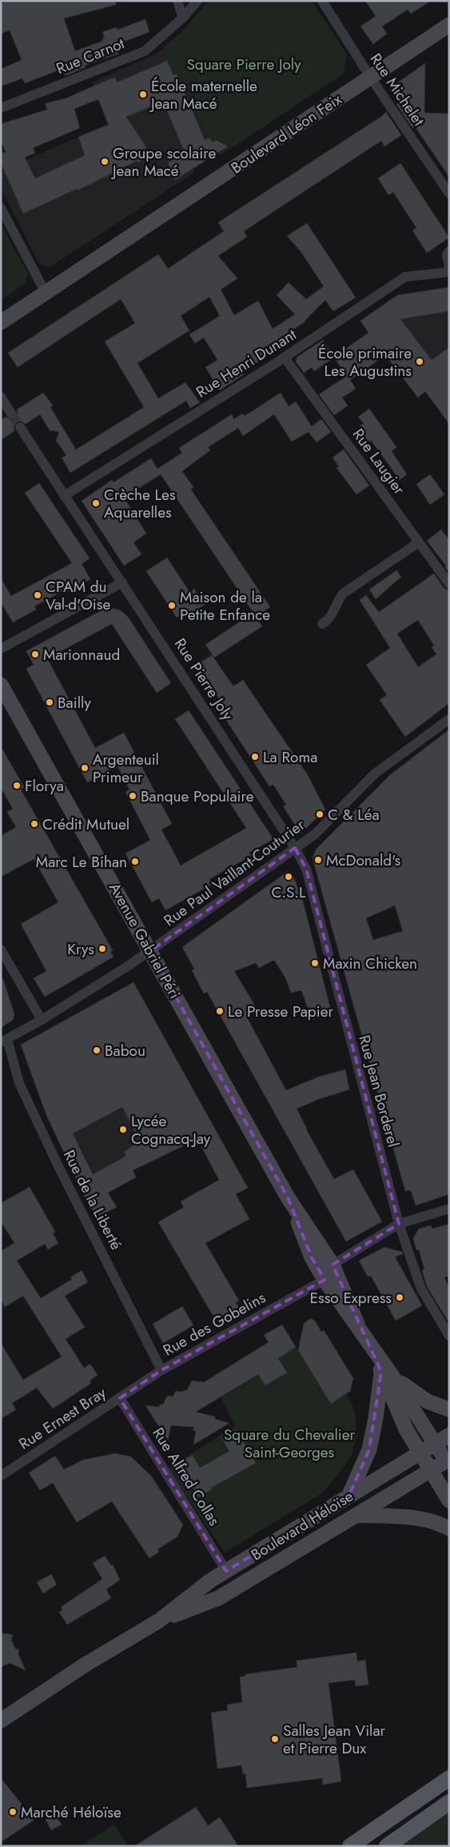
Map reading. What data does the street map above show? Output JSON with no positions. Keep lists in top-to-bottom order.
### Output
{
  "streets": {
    "main road": ["Boulevard Léon Feix", "Avenue Gabriel Péri", "Boulevard Héloïse"],
    "street": [
      "Rue Carnot",
      "Rue Michelet",
      "Rue Henri Dunant",
      "Rue Laugier",
      "Rue Pierre Joly",
      "Rue Paul Vaillant-Couturier",
      "Rue Jean Borderel",
      "Rue de la Liberté",
      "Rue des Gobelins",
      "Rue Ernest Bray",
      "Rue Alfred Collas"
    ]
  },
  "crossings": [
    ["Rue Michelet", "Boulevard Léon Feix"],
    ["Rue Henri Dunant", "Rue Laugier"],
    ["Rue Henri Dunant", "Rue Pierre Joly"],
    ["Rue Pierre Joly", "Rue Paul Vaillant-Couturier"],
    ["Rue Pierre Joly", "Rue Jean Borderel"],
    ["Rue Paul Vaillant-Couturier", "Avenue Gabriel Péri"],
    ["Rue Paul Vaillant-Couturier", "Rue Jean Borderel"],
    ["Rue Paul Vaillant-Couturier", "Rue de la Liberté"],
    ["Avenue Gabriel Péri", "Rue des Gobelins"],
    ["Avenue Gabriel Péri", "Boulevard Héloïse"],
    ["Rue de la Liberté", "Rue des Gobelins"],
    ["Rue des Gobelins", "Rue Ernest Bray"],
    ["Rue des Gobelins", "Rue Alfred Collas"],
    ["Rue Ernest Bray", "Rue Alfred Collas"],
    ["Rue Alfred Collas", "Boulevard Héloïse"]
  ],
  "parks": ["Square Pierre Joly", "Square du Chevalier Saint-Georges"],
  "places": [
    "École maternelle Jean Macé",
    "Groupe scolaire Jean Macé",
    "École primaire Les Augustins",
    "Crèche Les Aquarelles",
    "CPAM du Val-d'Oise",
    "Maison de la Petite Enfance",
    "Marionnaud",
    "Bailly",
    "La Roma",
    "Argenteuil Primeur",
    "Florya",
    "Banque Populaire",
    "C & Léa",
    "Crédit Mutuel",
    "McDonald's",
    "Marc Le Bihan",
    "C.S.L",
    "Krys",
    "Maxin Chicken",
    "Le Presse Papier",
    "Babou",
    "Lycée Cognacq-Jay",
    "Esso Express",
    "Salles Jean Vilar et Pierre Dux",
    "Marché Héloïse"
  ]
}
